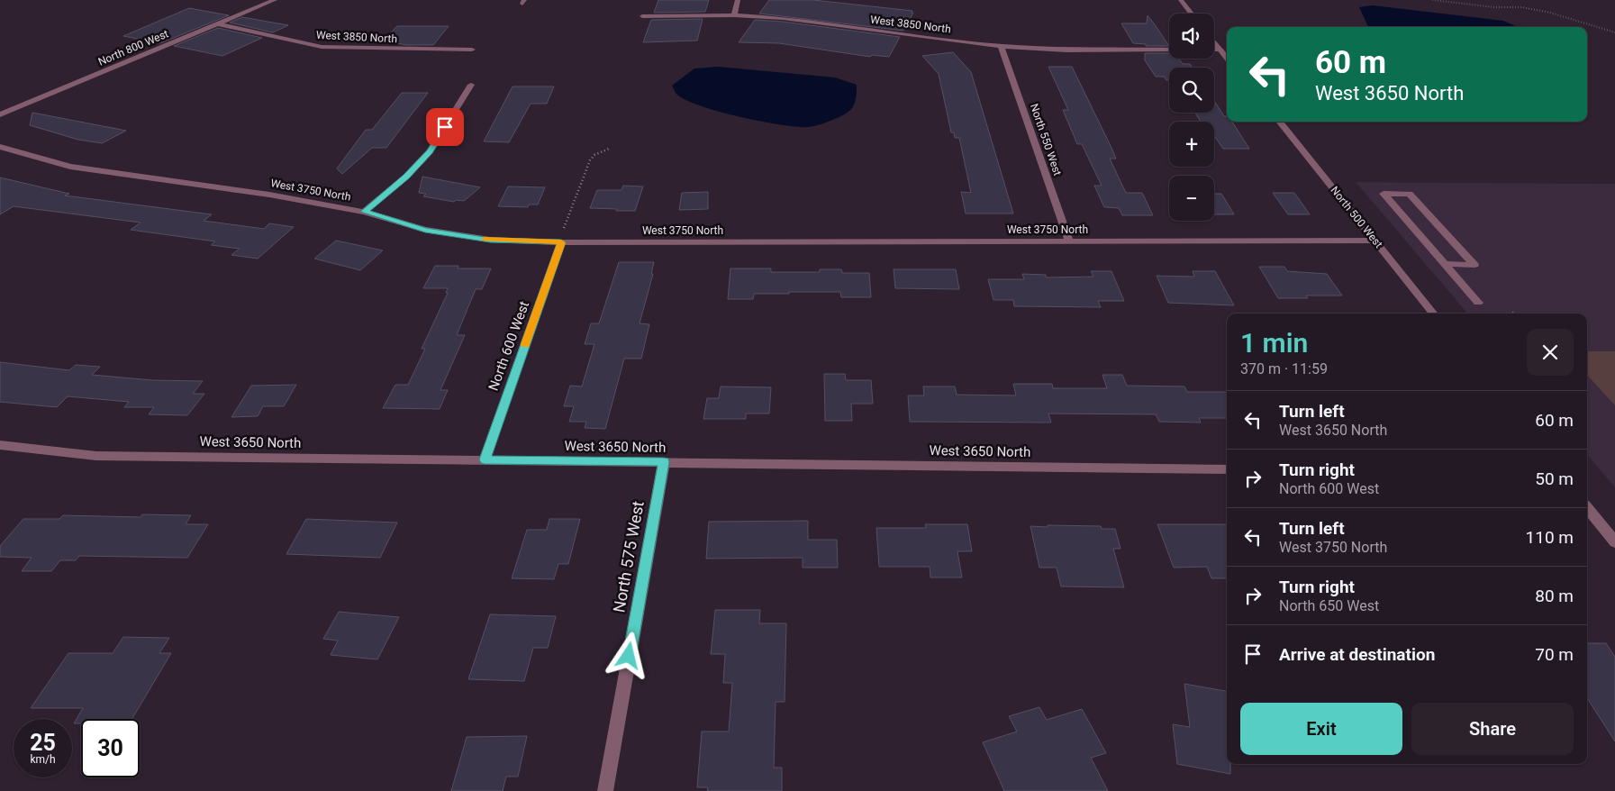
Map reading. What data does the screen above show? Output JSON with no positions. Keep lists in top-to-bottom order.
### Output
{
  "streets": {
    "street": [
      "West 3850 North",
      "North 800 West",
      "North 550 West",
      "West 3750 North",
      "North 500 West",
      "North 600 West",
      "West 3650 North",
      "North 575 West"
    ]
  },
  "crossings": [
    ["West 3850 North", "North 800 West"],
    ["West 3850 North", "North 550 West"],
    ["North 550 West", "West 3750 North"],
    ["West 3750 North", "North 500 West"],
    ["West 3750 North", "North 600 West"],
    ["North 600 West", "West 3650 North"],
    ["West 3650 North", "North 575 West"]
  ],
  "page": {
    "map_buttons": ["+", "−"],
    "turn": ["60 m", "West 3650 North"],
    "heading": ["1 min", "370 m · 11:59"],
    "list": [
      {
        "name": "Turn left",
        "note": "West 3650 North",
        "value": "60 m"
      },
      {
        "name": "Turn right",
        "note": "North 600 West",
        "value": "50 m"
      },
      {
        "name": "Turn left",
        "note": "West 3750 North",
        "value": "110 m"
      },
      {
        "name": "Turn right",
        "note": "North 650 West",
        "value": "80 m"
      },
      {
        "name": "Arrive at destination",
        "value": "70 m"
      }
    ],
    "buttons": ["Exit", "Share"],
    "speed": "25 km/h",
    "limit": "30"
  }
}
